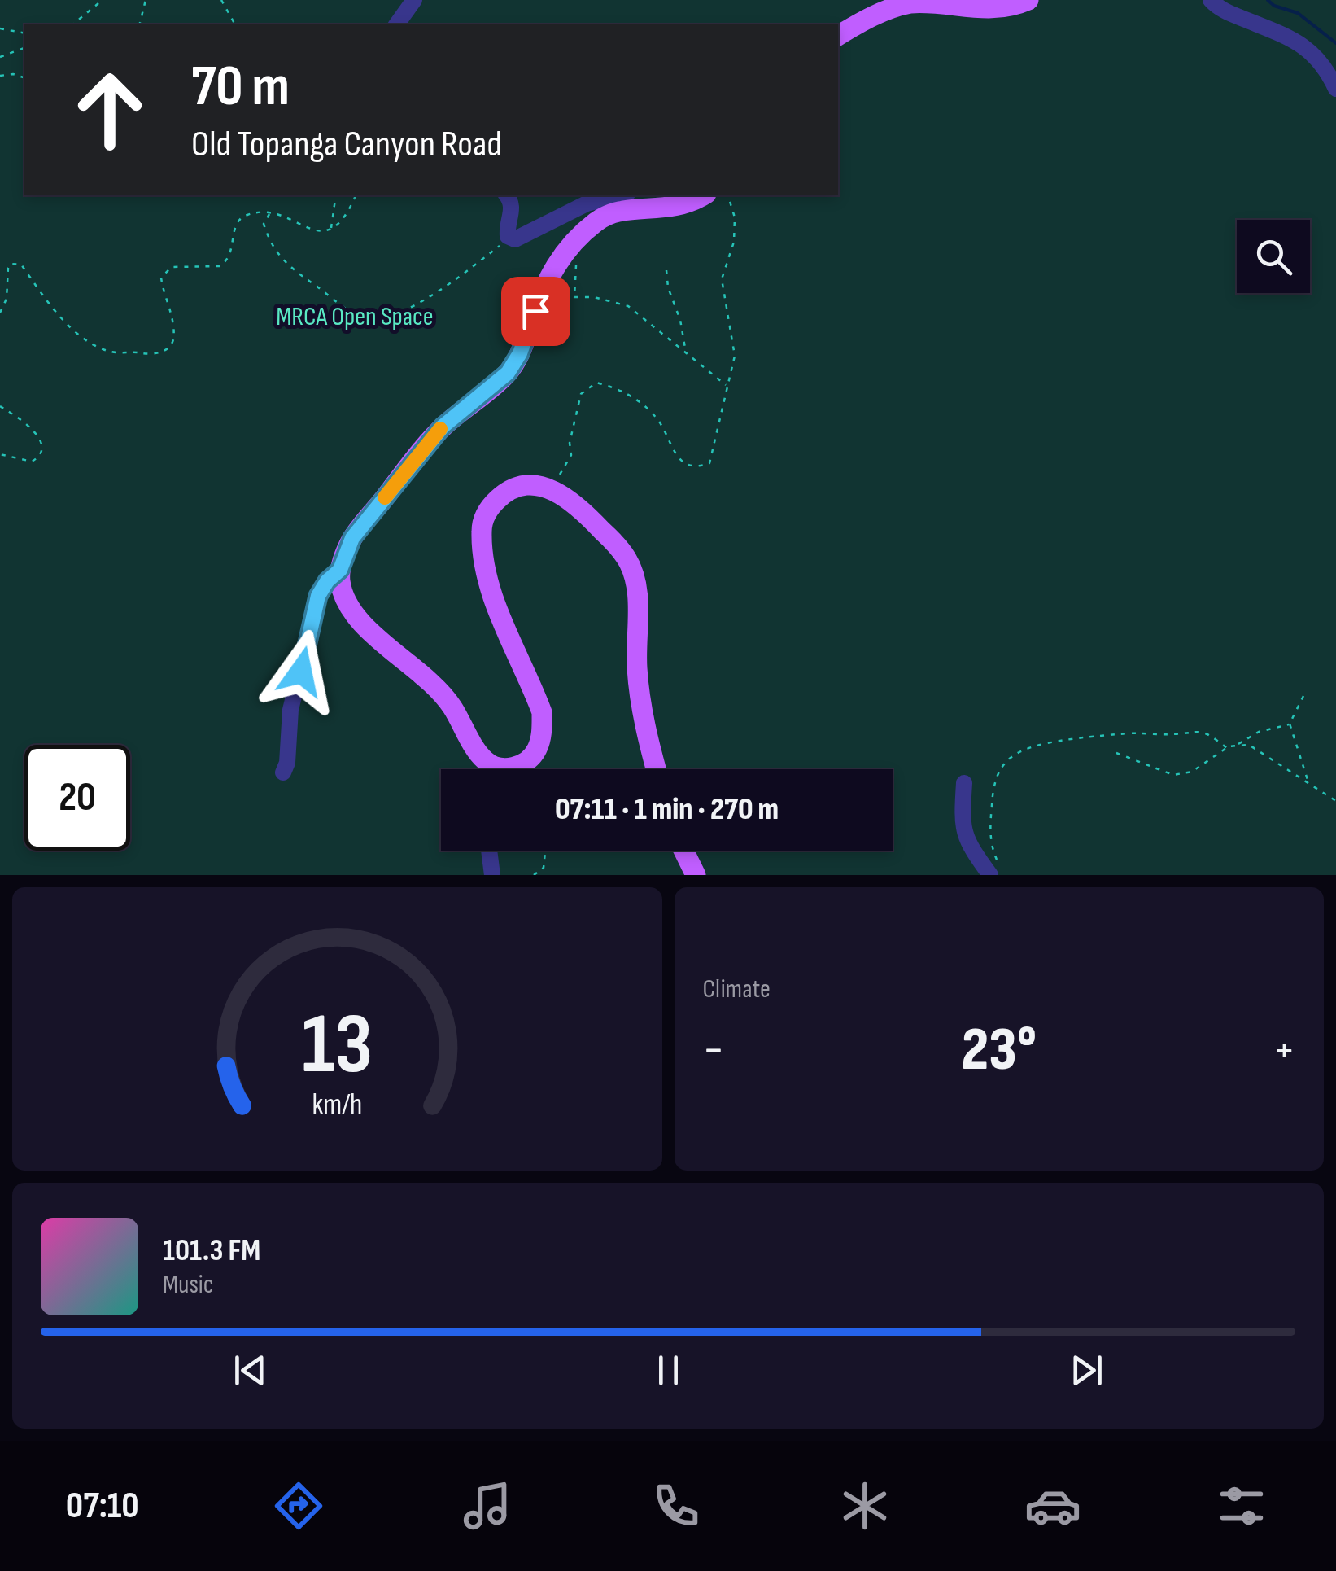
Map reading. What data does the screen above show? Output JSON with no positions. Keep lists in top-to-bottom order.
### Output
{
  "parks": ["MRCA Open Space"],
  "page": {
    "turn": ["70 m", "Old Topanga Canyon Road"],
    "limit": "20",
    "trip": "07:11 · 1 min · 270 m",
    "tile": "Climate",
    "heat": ["−", "23°", "+"],
    "song": ["101.3 FM", "Music"],
    "tabs": "07:10",
    "gauge": ["13", "km/h"]
  }
}
